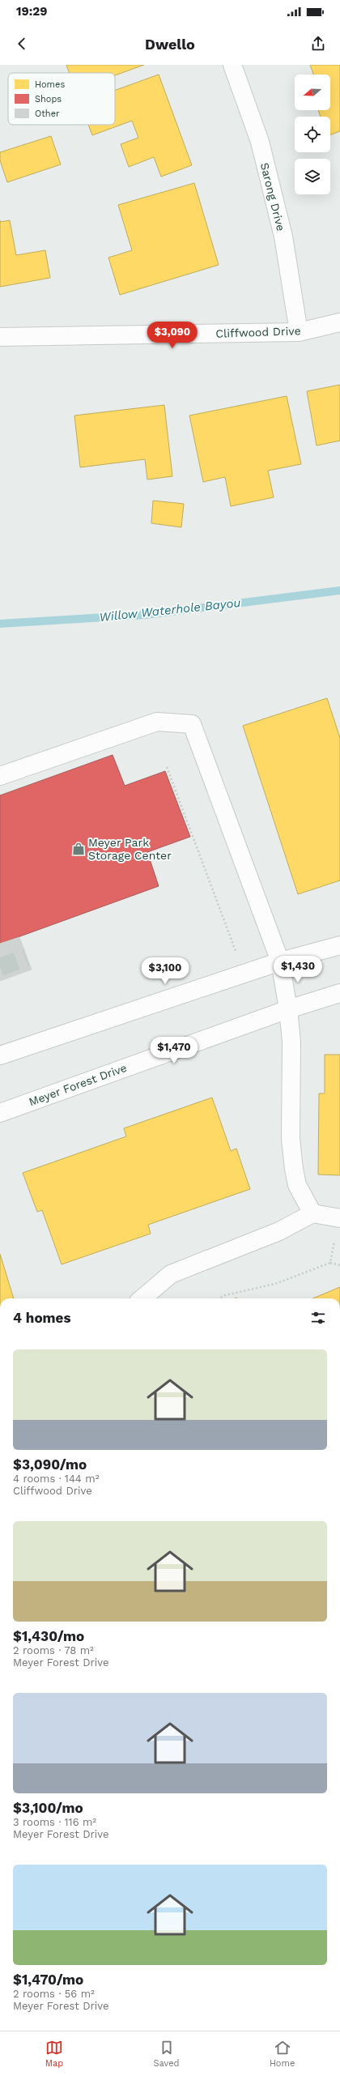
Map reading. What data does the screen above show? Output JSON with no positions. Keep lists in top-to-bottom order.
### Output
{
  "streets": {
    "street": ["Sarong Drive", "Cliffwood Drive", "Meyer Forest Drive"]
  },
  "crossings": [
    ["Sarong Drive", "Cliffwood Drive"]
  ],
  "water": ["Willow Waterhole Bayou"],
  "places": {
    "shop": ["Meyer Park Storage Center"]
  },
  "legend": ["Homes", "Shops", "Other"],
  "north": "left",
  "page": {
    "status": "19:29",
    "header": "Dwello",
    "price": [
      "$3,090",
      "$1,430",
      "$3,100",
      "$1,470"
    ],
    "heading": "4 homes",
    "list": [
      {
        "name": "$3,090/mo",
        "note": "4 rooms · 144 m² · Cliffwood Drive"
      },
      {
        "name": "$1,430/mo",
        "note": "2 rooms · 78 m² · Meyer Forest Drive"
      },
      {
        "name": "$3,100/mo",
        "note": "3 rooms · 116 m² · Meyer Forest Drive"
      },
      {
        "name": "$1,470/mo",
        "note": "2 rooms · 56 m² · Meyer Forest Drive"
      }
    ],
    "tabs": ["Map", "Saved", "Home"]
  }
}
